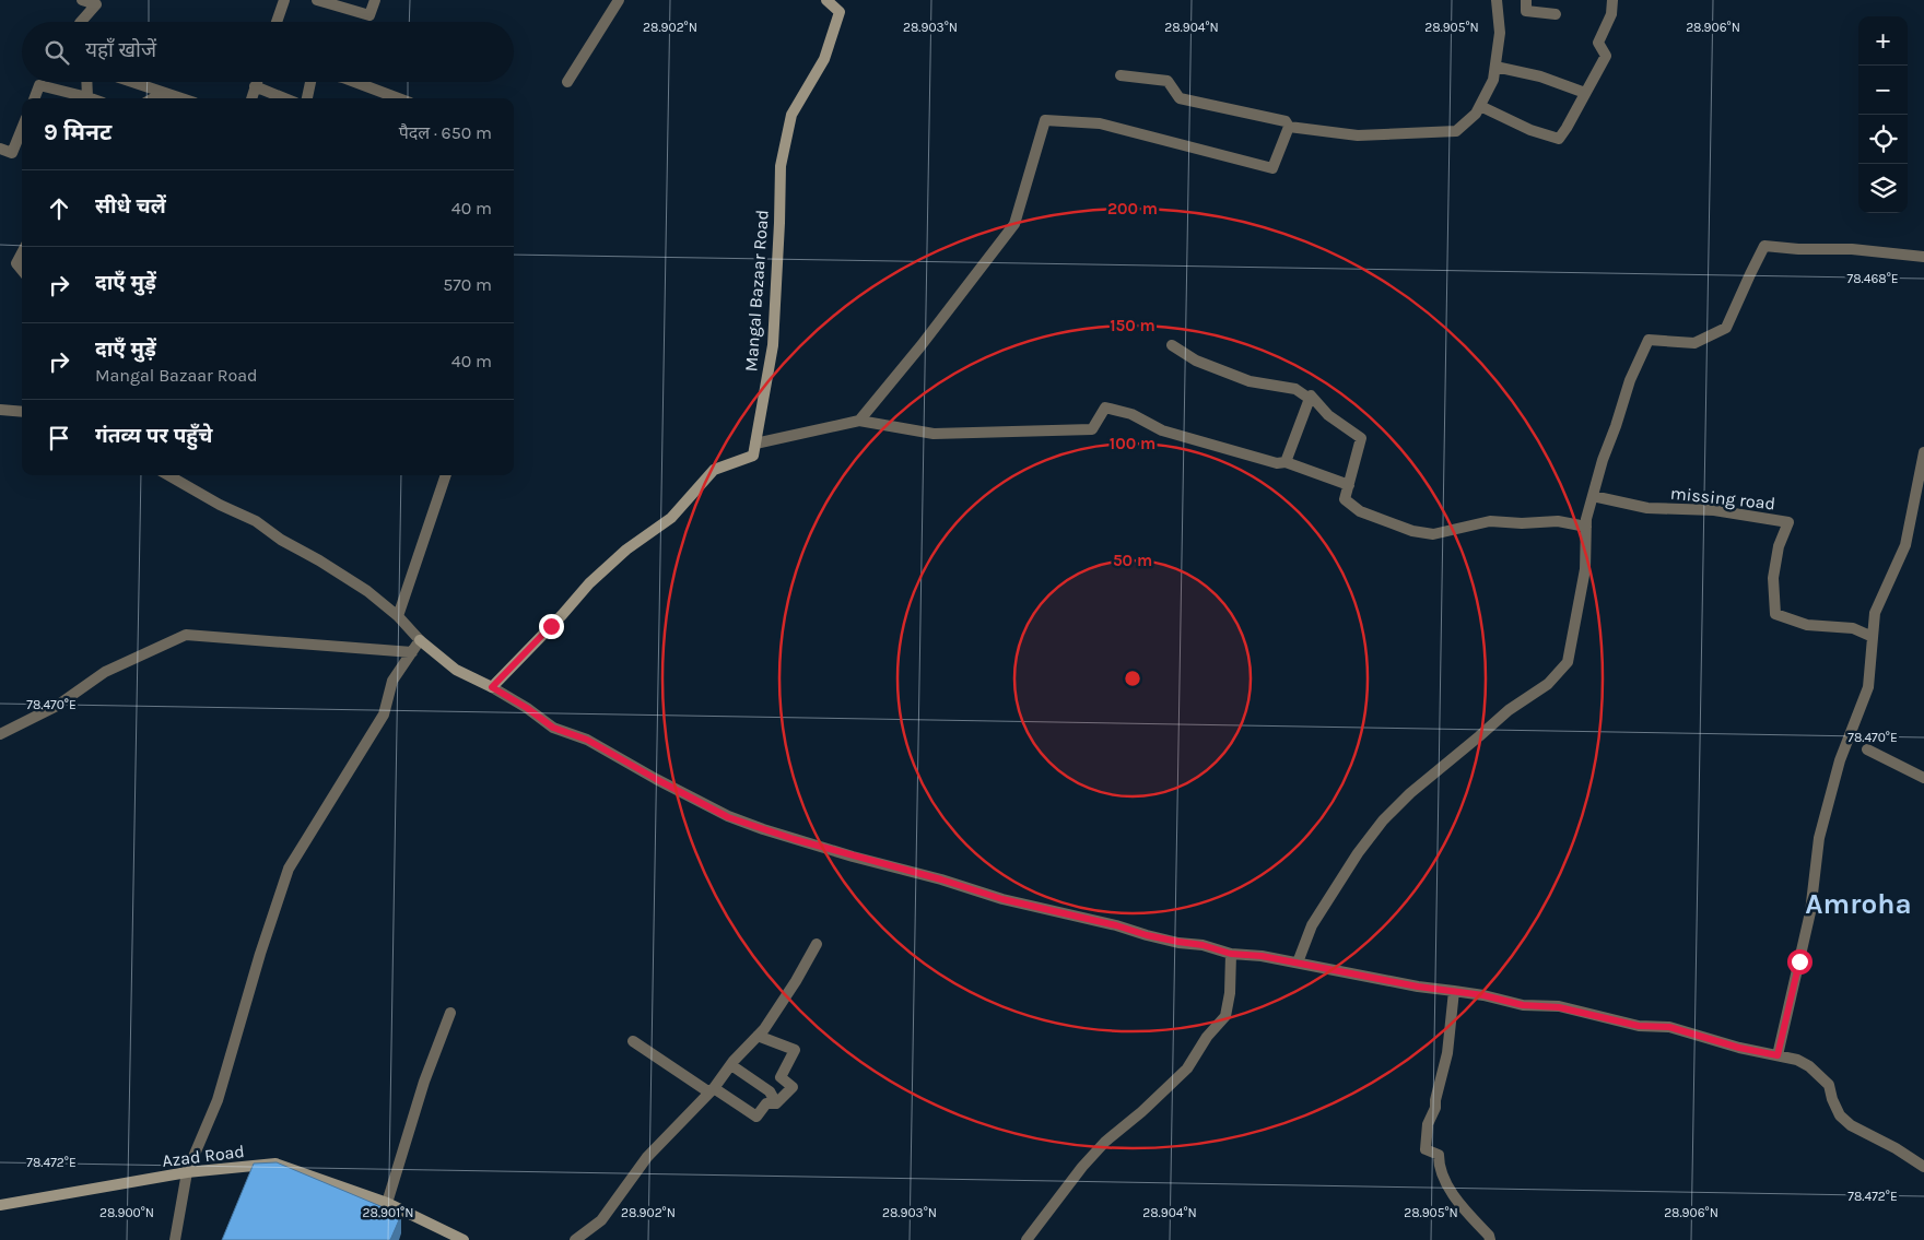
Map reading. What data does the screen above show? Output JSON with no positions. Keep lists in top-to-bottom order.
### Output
{
  "streets": {
    "street": ["Mangal Bazaar Road", "missing road", "Azad Road"]
  },
  "districts": ["Amroha"],
  "page": {
    "map_buttons": ["+", "−"],
    "search": "यहाँ खोजें",
    "heading": ["9 मिनट", "पैदल · 650 m"],
    "list": [
      ["सीधे चलें", "40 m"],
      ["दाएँ मुड़ें", "570 m"],
      ["दाएँ मुड़ें", "Mangal Bazaar Road", "40 m"],
      "गंतव्य पर पहुँचे"
    ]
  },
  "coordinates": [
    "28.902°N",
    "28.903°N",
    "28.904°N",
    "28.905°N",
    "28.906°N",
    "78.468°E",
    "78.470°E",
    "78.472°E",
    "28.900°N",
    "28.901°N"
  ],
  "rings": [
    "200 m",
    "150 m",
    "100 m",
    "50 m"
  ]
}
